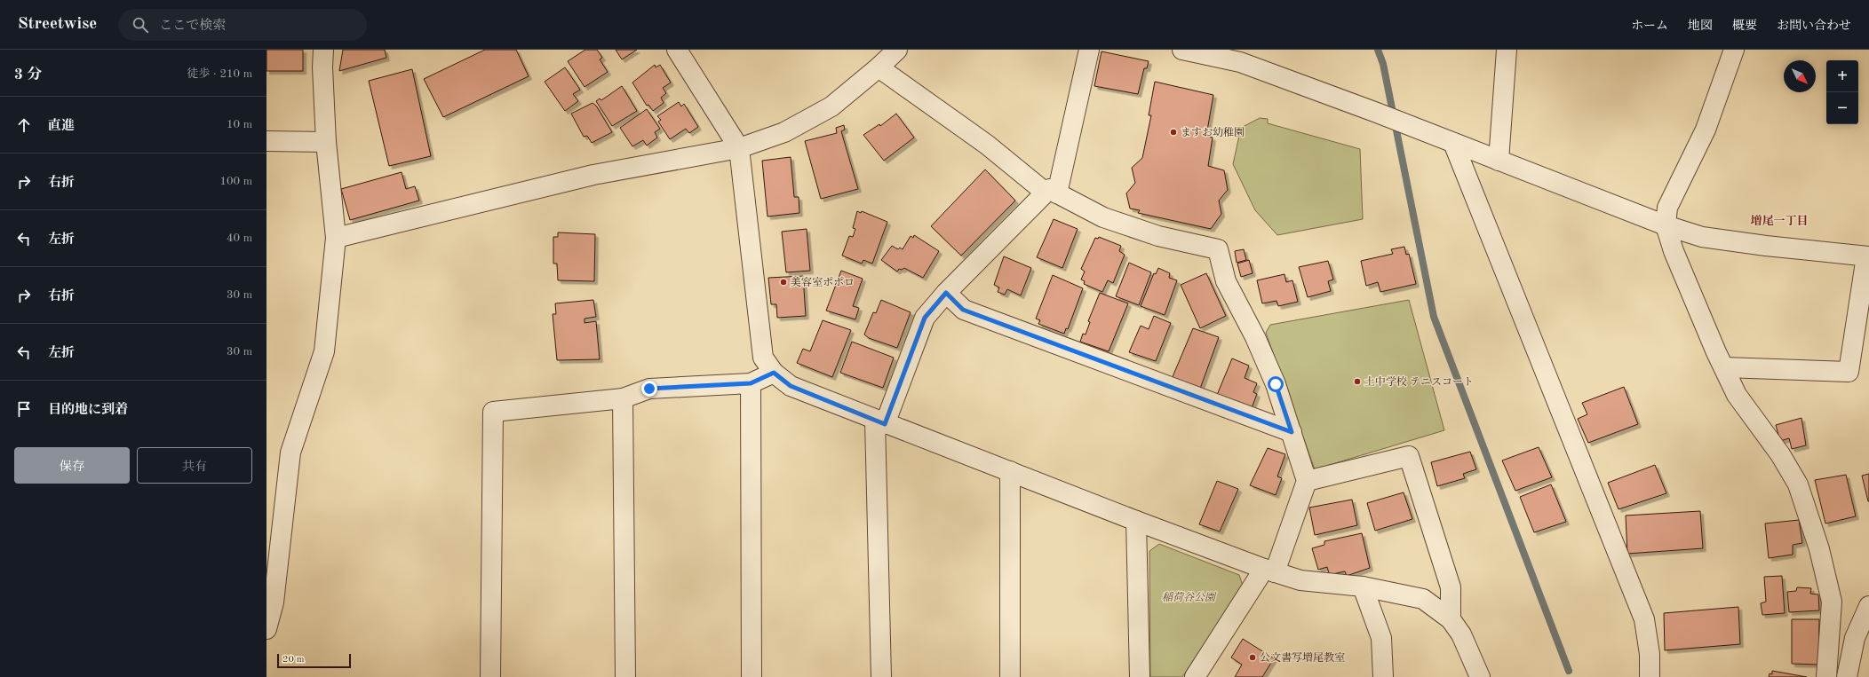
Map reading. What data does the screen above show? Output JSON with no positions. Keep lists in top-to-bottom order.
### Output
{
  "districts": ["増尾一丁目"],
  "parks": ["稲荷谷公園"],
  "places": [
    "ますお幼稚園",
    "美容室ポポロ",
    "土中学校 テニスコート",
    "公文書写増尾教室"
  ],
  "scale_bar": "20 m",
  "north": "bottom right",
  "page": {
    "header": "Streetwise",
    "search": "ここで検索",
    "nav": [
      "ホーム",
      "地図",
      "概要",
      "お問い合わせ"
    ],
    "heading": ["3 分", "徒歩 · 210 m"],
    "map_buttons": ["+", "−"],
    "list": [
      ["直進", "10 m"],
      ["右折", "100 m"],
      ["左折", "40 m"],
      ["右折", "30 m"],
      ["左折", "30 m"],
      "目的地に到着"
    ],
    "buttons": ["保存", "共有"],
    "scale": "20 m"
  }
}
